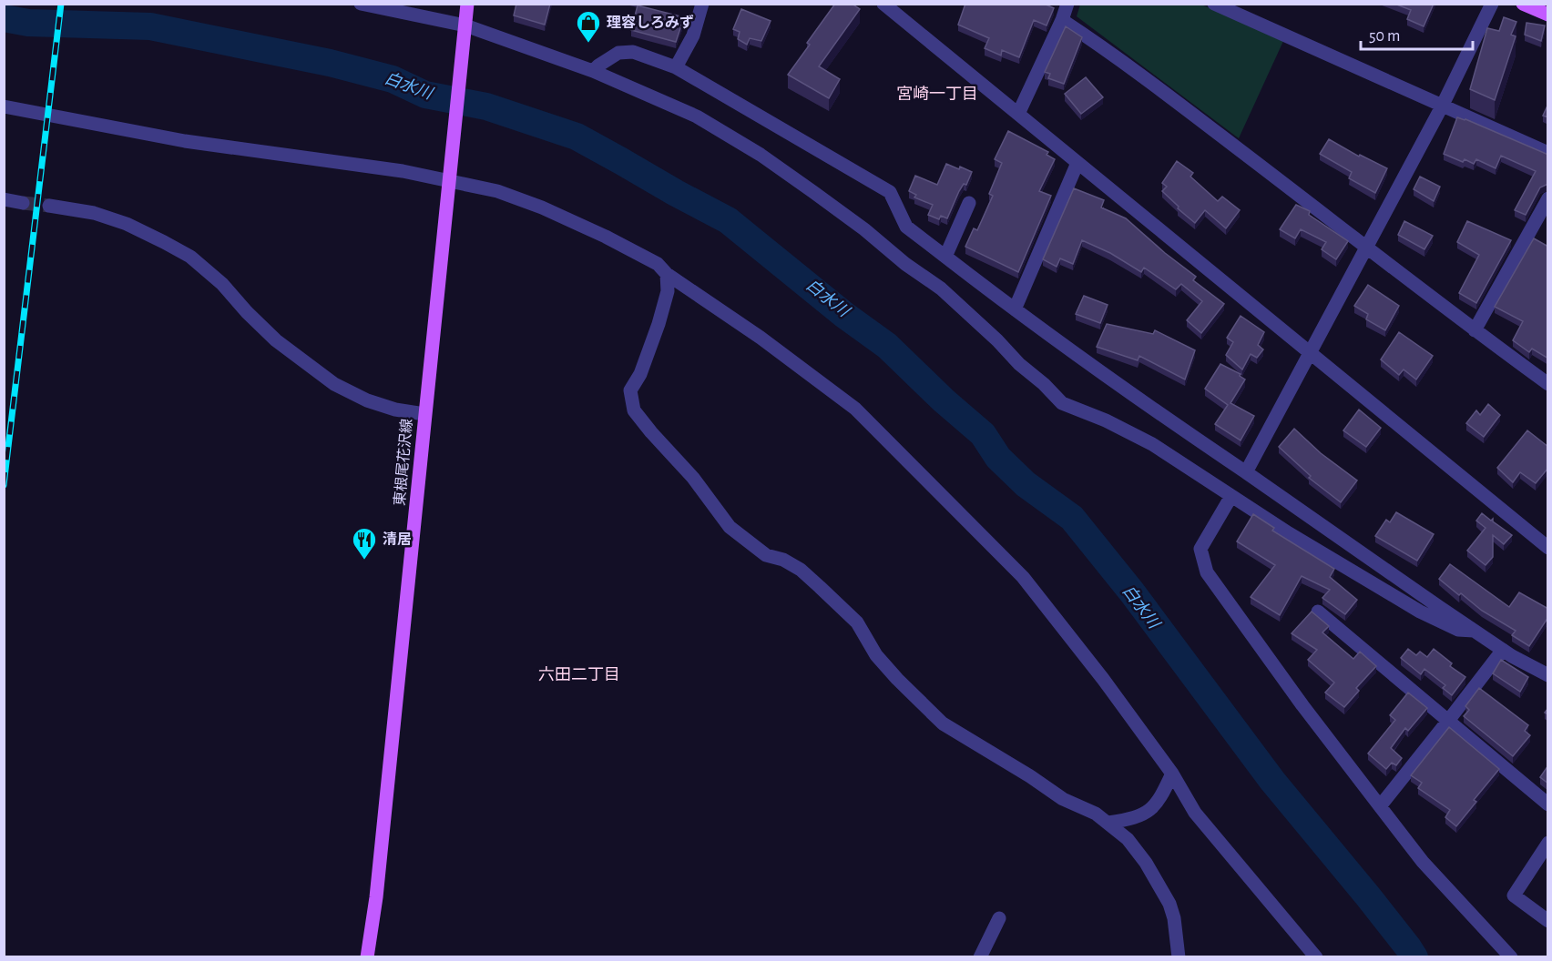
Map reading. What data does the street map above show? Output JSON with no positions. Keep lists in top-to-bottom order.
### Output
{
  "streets": {
    "main road": ["東根尾花沢線"]
  },
  "districts": ["宮崎一丁目", "六田二丁目"],
  "water": ["白水川"],
  "places": {
    "shop": ["理容しろみず"],
    "restaurant": ["清居"]
  },
  "scale_bar": "50 m"
}
